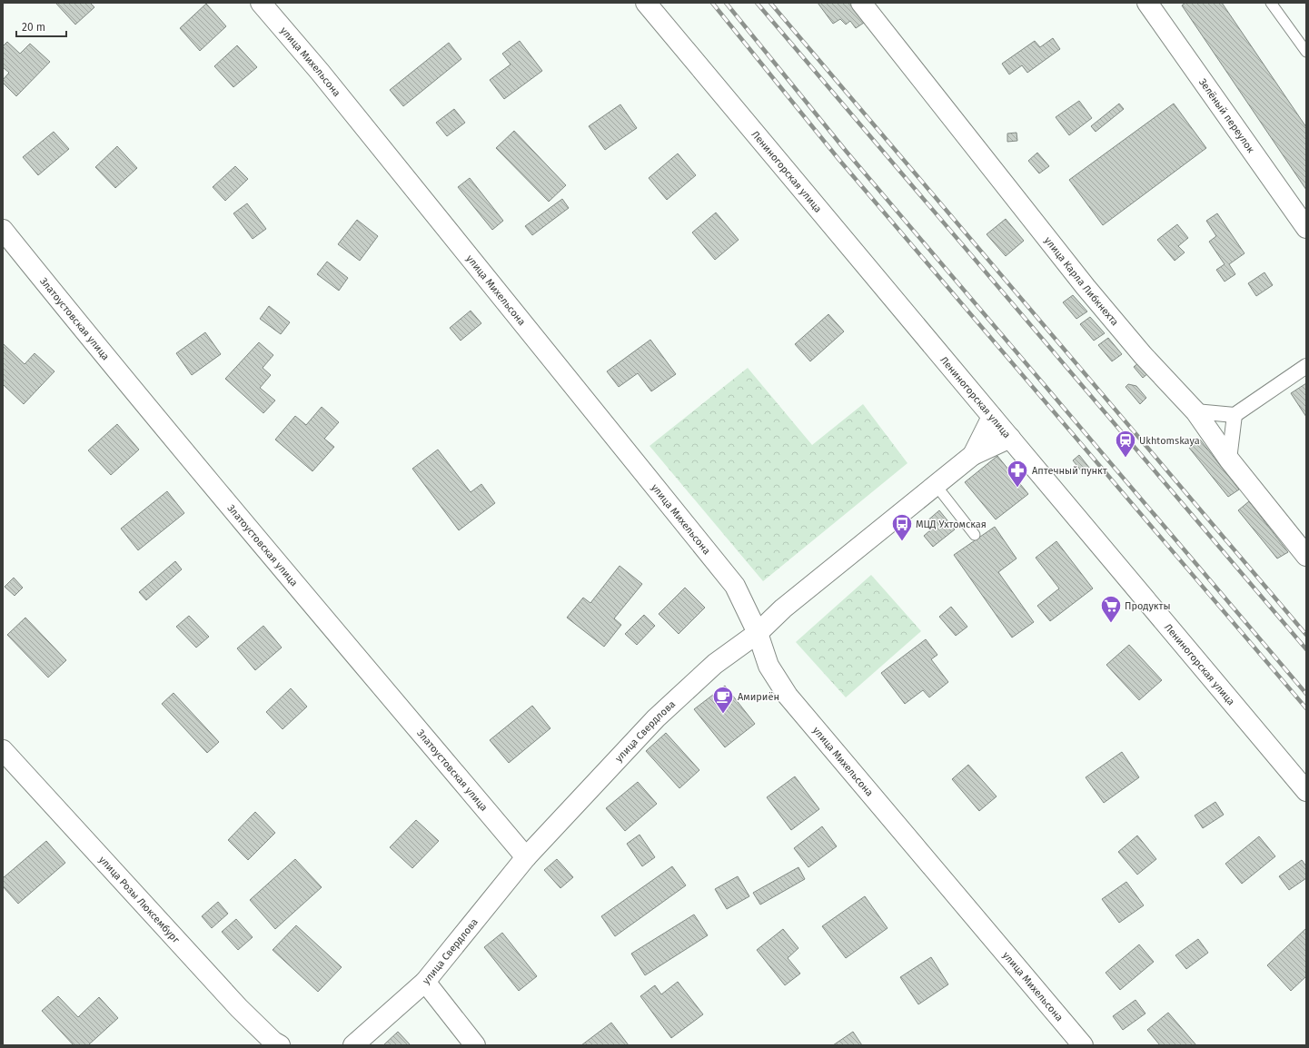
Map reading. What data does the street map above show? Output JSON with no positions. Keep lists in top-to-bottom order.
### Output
{
  "streets": {
    "street": [
      "улица Михельсона",
      "Зелёный переулок",
      "Лениногорская улица",
      "улица Карла Либкнехта",
      "Златоустовская улица",
      "улица Свердлова",
      "улица Розы Люксембург"
    ]
  },
  "crossings": [
    ["улица Михельсона", "улица Свердлова"],
    ["Лениногорская улица", "улица Свердлова"],
    ["Златоустовская улица", "улица Свердлова"]
  ],
  "places": {
    "station": ["Ukhtomskaya"],
    "pharmacy": ["Аптечный пункт"],
    "bus stop": ["МЦД Ухтомская"],
    "supermarket": ["Продукты"],
    "cafe": ["Амириён"]
  },
  "scale_bar": "20 m"
}
